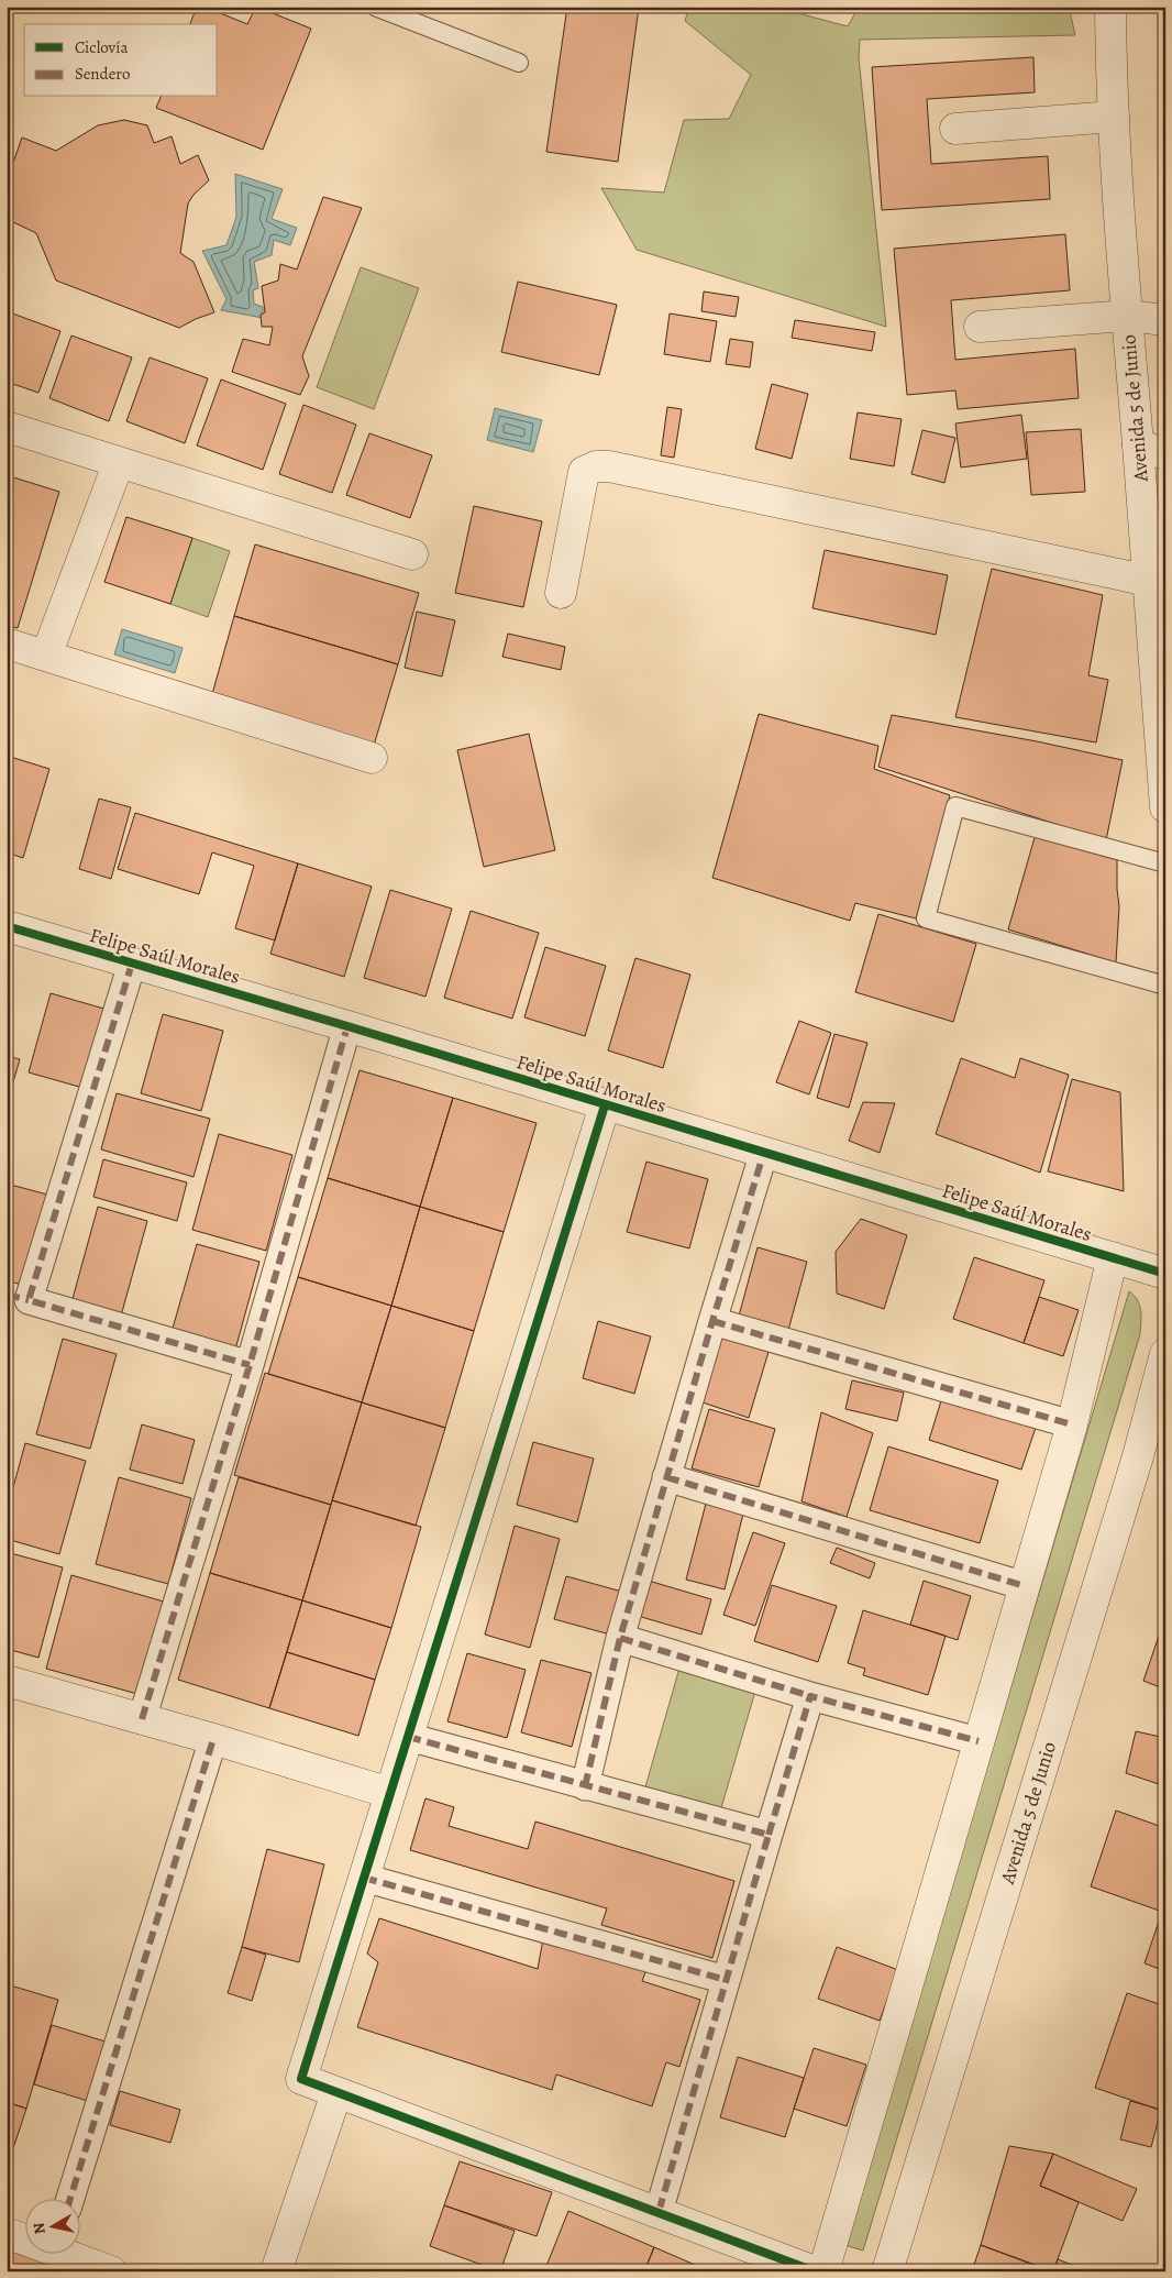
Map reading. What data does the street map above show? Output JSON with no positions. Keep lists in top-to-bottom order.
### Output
{
  "streets": {
    "street": ["Avenida 5 de Junio", "Felipe Saúl Morales"]
  },
  "legend": ["Ciclovía", "Sendero"],
  "north": "left"
}
